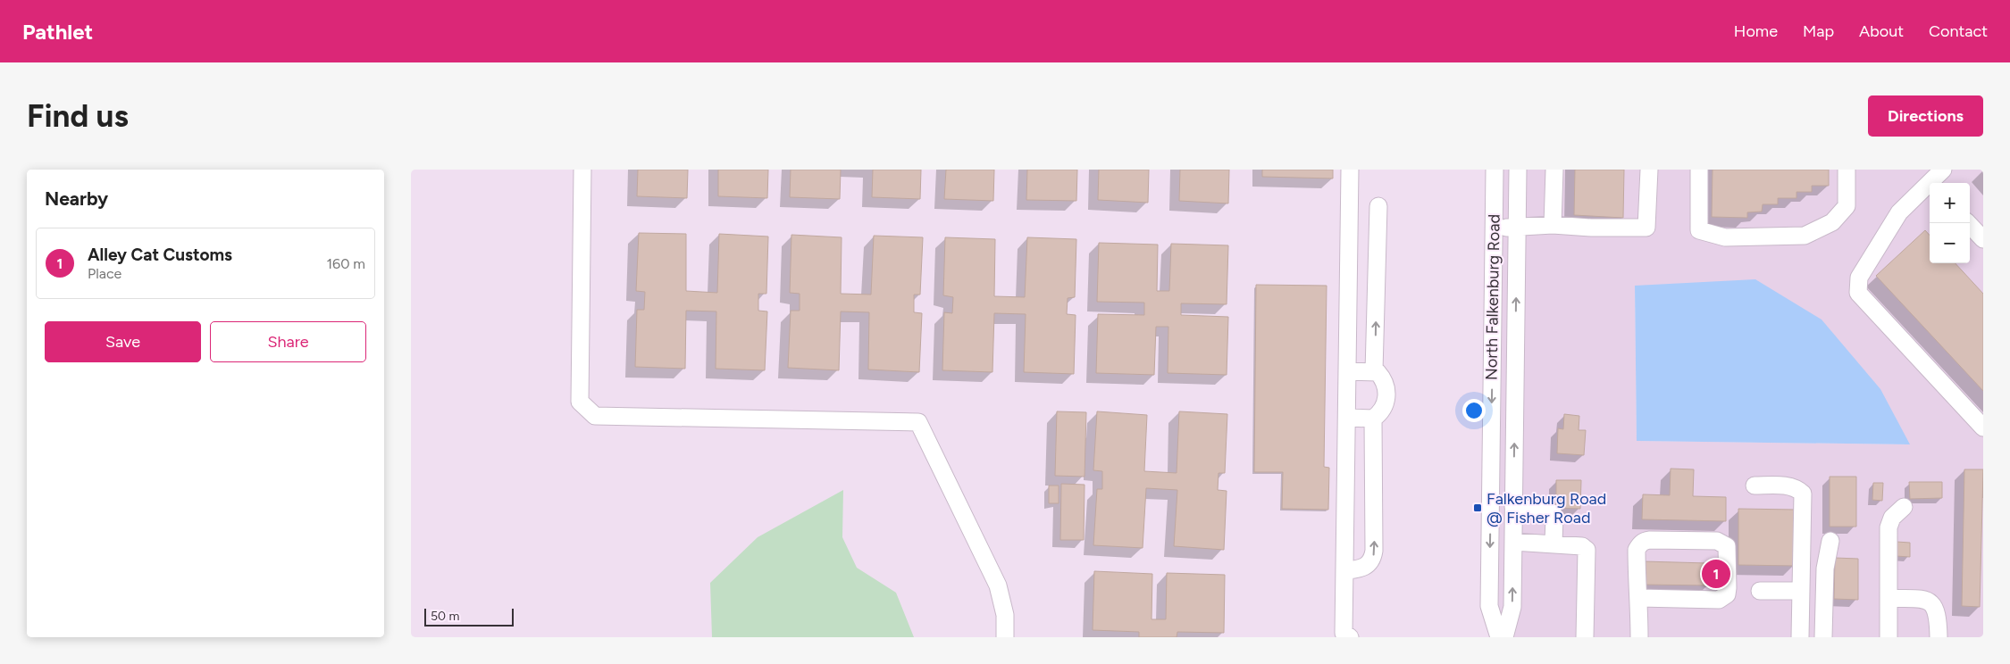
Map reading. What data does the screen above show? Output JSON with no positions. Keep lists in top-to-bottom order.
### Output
{
  "streets": {
    "street": ["North Falkenburg Road"]
  },
  "places": {
    "transit": ["Falkenburg Road @ Fisher Road"]
  },
  "scale_bar": "50 m",
  "page": {
    "header": "Pathlet",
    "nav": [
      "Home",
      "Map",
      "About",
      "Contact"
    ],
    "buttons": [
      "Directions",
      ["Save", "Share"]
    ],
    "title": "Find us",
    "heading": "Nearby",
    "map_buttons": ["+", "−"],
    "list": [
      {
        "mark": "1",
        "name": "Alley Cat Customs",
        "note": "Place",
        "value": "160 m"
      }
    ],
    "pins": "1",
    "scale": "50 m"
  }
}
